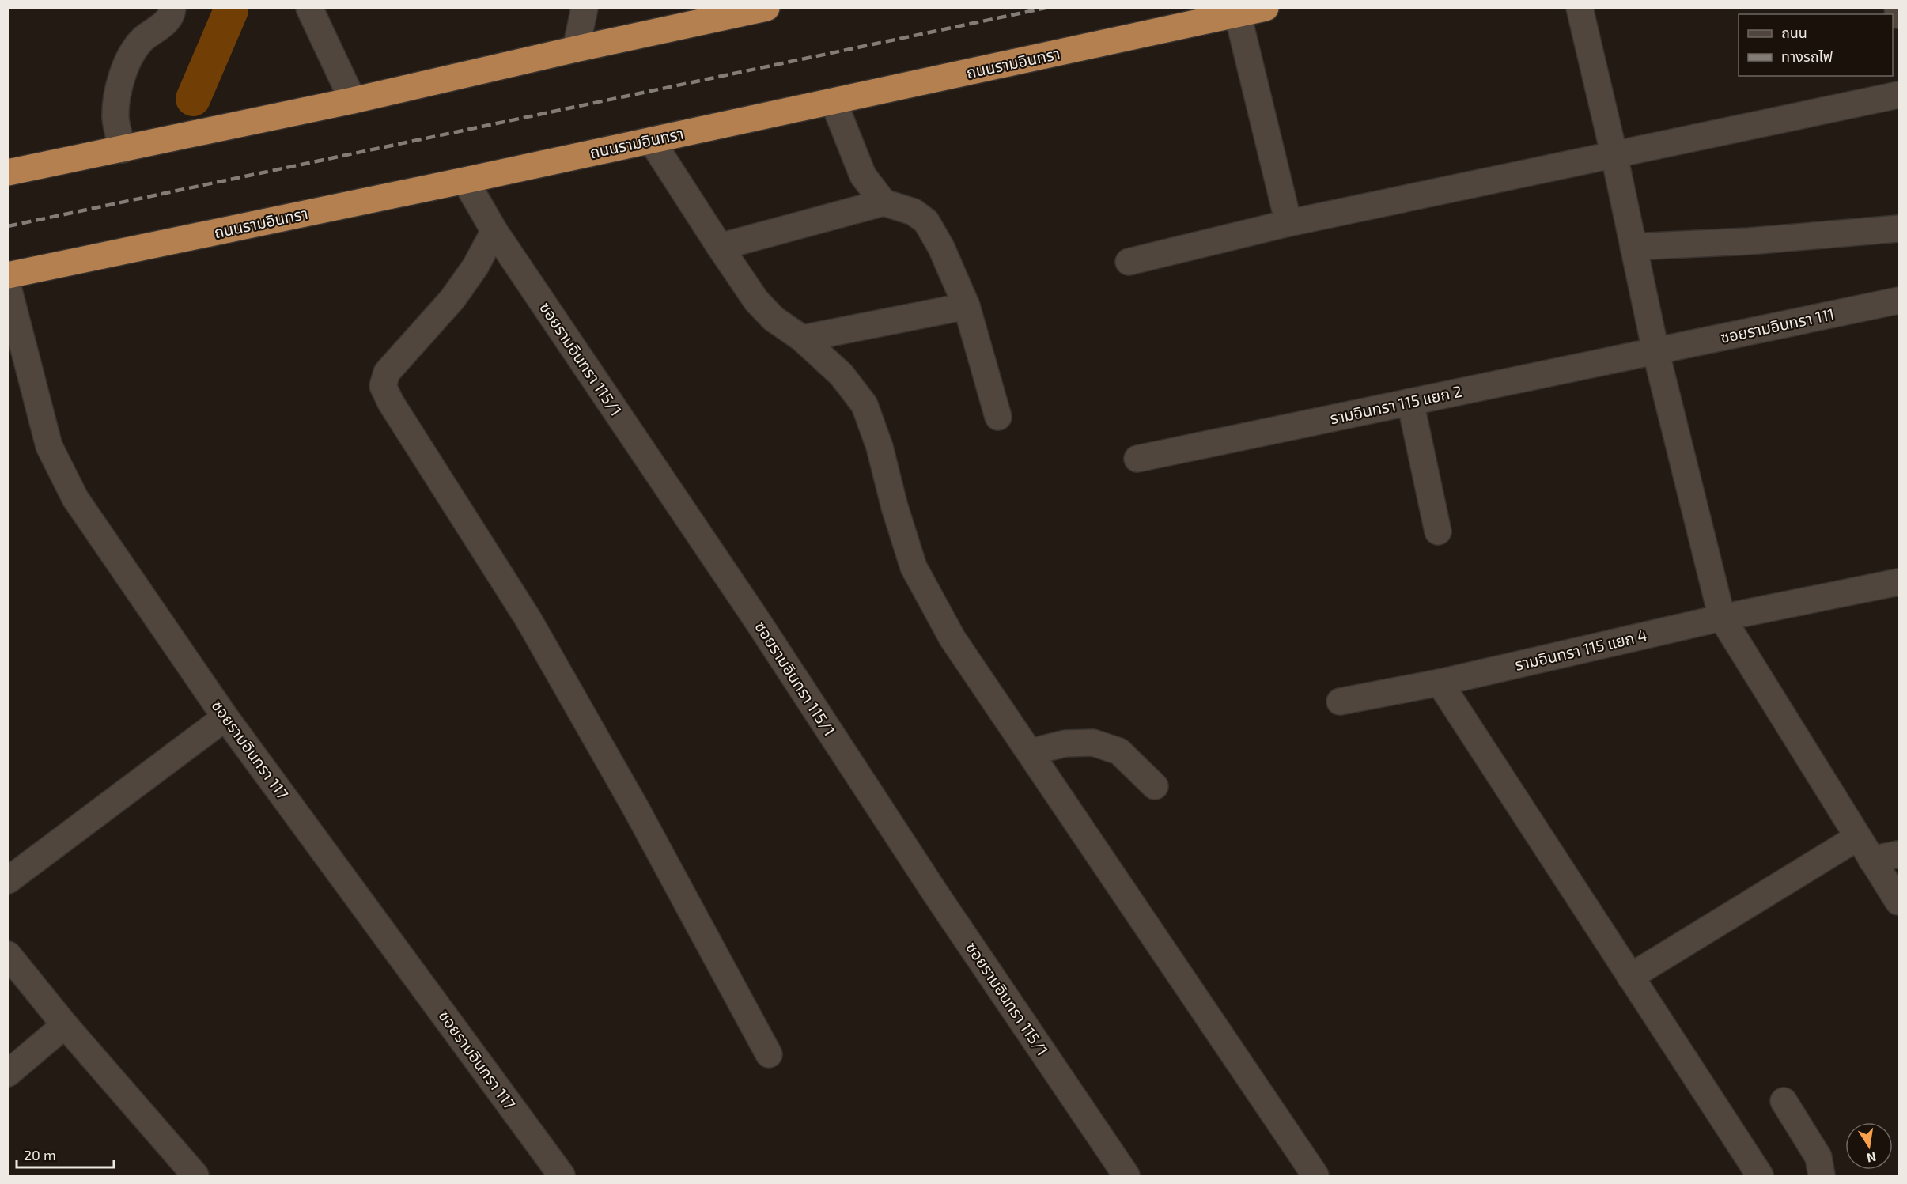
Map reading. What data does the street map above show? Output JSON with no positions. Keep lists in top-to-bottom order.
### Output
{
  "streets": {
    "highway": ["ถนนรามอินทรา"],
    "street": [
      "ซอยรามอินทรา 111",
      "ซอยรามอินทรา 115/1",
      "รามอินทรา 115 แยก 2",
      "รามอินทรา 115 แยก 4",
      "ซอยรามอินทรา 117"
    ]
  },
  "crossings": [
    ["ถนนรามอินทรา", "ซอยรามอินทรา 115/1"],
    ["ซอยรามอินทรา 111", "รามอินทรา 115 แยก 2"]
  ],
  "legend": ["ถนน", "ทางรถไฟ"],
  "scale_bar": "20 m",
  "north": "bottom"
}
